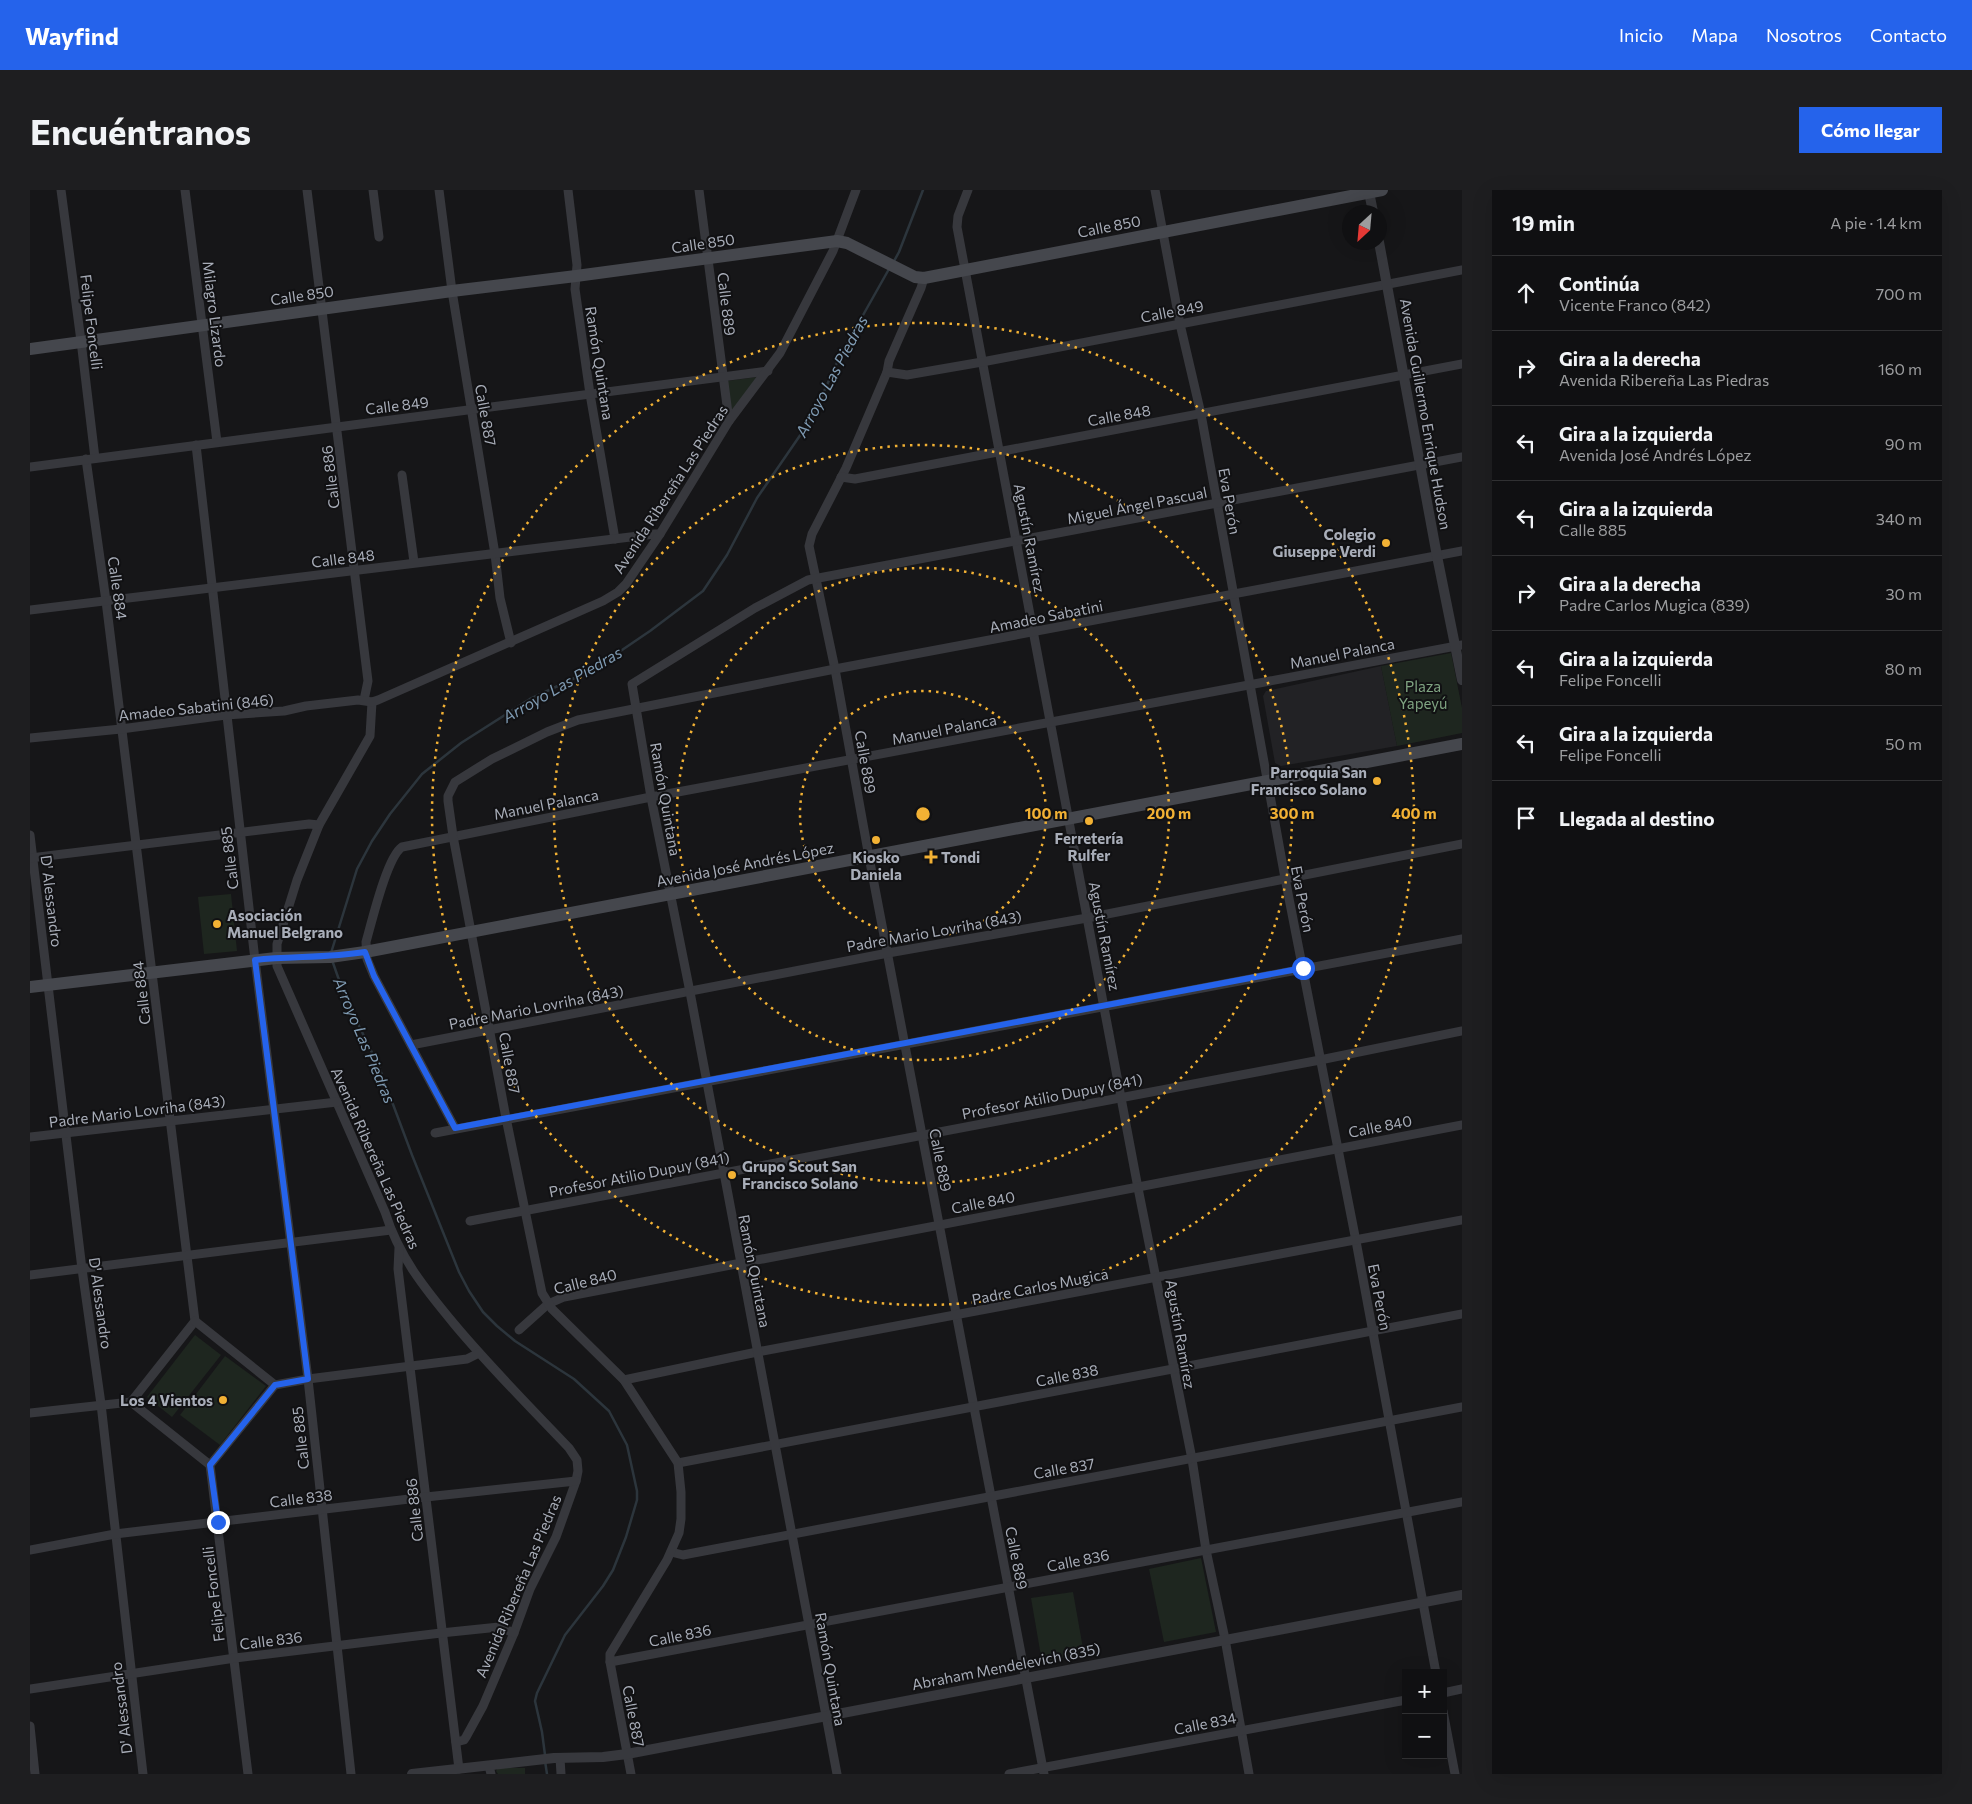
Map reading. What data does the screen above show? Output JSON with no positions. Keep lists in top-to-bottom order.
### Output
{
  "streets": {
    "main road": ["Calle 850", "Avenida José Andrés López"],
    "street": [
      "Calle 889",
      "Calle 849",
      "Milagro Lizardo",
      "Felipe Foncelli",
      "Ramón Quintana",
      "Avenida Guillermo Enrique Hudson",
      "Calle 887",
      "Calle 848",
      "Calle 886",
      "Avenida Ribereña Las Piedras",
      "Eva Perón",
      "Miguel Ángel Pascual",
      "Agustín Ramírez",
      "Calle 884",
      "Amadeo Sabatini",
      "Manuel Palanca",
      "Amadeo Sabatini (846)",
      "Calle 885",
      "D' Alessandro",
      "Padre Mario Lovriha (843)",
      "Profesor Atilio Dupuy (841)",
      "Calle 840",
      "Padre Carlos Mugica",
      "Calle 838",
      "Calle 837",
      "Calle 836",
      "Abraham Mendelevich (835)",
      "Calle 834"
    ]
  },
  "crossings": [
    ["Calle 850", "Calle 889"],
    ["Calle 850", "Milagro Lizardo"],
    ["Calle 850", "Felipe Foncelli"],
    ["Calle 850", "Ramón Quintana"],
    ["Calle 850", "Calle 887"],
    ["Calle 850", "Calle 886"],
    ["Calle 850", "Avenida Ribereña Las Piedras"],
    ["Calle 850", "Eva Perón"],
    ["Calle 850", "Agustín Ramírez"],
    ["Calle 889", "Calle 849"],
    ["Calle 889", "Ramón Quintana"],
    ["Calle 889", "Calle 848"],
    ["Calle 889", "Avenida Ribereña Las Piedras"],
    ["Calle 889", "Miguel Ángel Pascual"],
    ["Calle 889", "Amadeo Sabatini"],
    ["Calle 889", "Manuel Palanca"],
    ["Calle 889", "Avenida José Andrés López"],
    ["Calle 889", "Padre Mario Lovriha (843)"],
    ["Calle 889", "Profesor Atilio Dupuy (841)"],
    ["Calle 889", "Calle 840"],
    ["Calle 889", "Padre Carlos Mugica"],
    ["Calle 889", "Calle 838"],
    ["Calle 889", "Calle 837"],
    ["Calle 889", "Calle 836"],
    ["Calle 889", "Abraham Mendelevich (835)"],
    ["Calle 889", "Calle 834"],
    ["Calle 849", "Milagro Lizardo"],
    ["Calle 849", "Felipe Foncelli"],
    ["Calle 849", "Ramón Quintana"],
    ["Calle 849", "Avenida Guillermo Enrique Hudson"],
    ["Calle 849", "Calle 887"],
    ["Calle 849", "Calle 886"],
    ["Calle 849", "Avenida Ribereña Las Piedras"],
    ["Calle 849", "Eva Perón"],
    ["Calle 849", "Agustín Ramírez"],
    ["Calle 849", "Calle 884"],
    ["Calle 849", "Calle 885"],
    ["Felipe Foncelli", "Calle 884"],
    ["Felipe Foncelli", "Calle 838"],
    ["Felipe Foncelli", "Calle 836"],
    ["Ramón Quintana", "Calle 887"],
    ["Ramón Quintana", "Calle 848"],
    ["Ramón Quintana", "Miguel Ángel Pascual"],
    ["Ramón Quintana", "Amadeo Sabatini"],
    ["Ramón Quintana", "Manuel Palanca"],
    ["Ramón Quintana", "Avenida José Andrés López"],
    ["Ramón Quintana", "Padre Mario Lovriha (843)"],
    ["Ramón Quintana", "Profesor Atilio Dupuy (841)"],
    ["Ramón Quintana", "Calle 840"],
    ["Ramón Quintana", "Padre Carlos Mugica"],
    ["Ramón Quintana", "Calle 838"],
    ["Ramón Quintana", "Calle 837"],
    ["Ramón Quintana", "Calle 836"],
    ["Ramón Quintana", "Abraham Mendelevich (835)"],
    ["Avenida Guillermo Enrique Hudson", "Calle 848"],
    ["Avenida Guillermo Enrique Hudson", "Miguel Ángel Pascual"],
    ["Avenida Guillermo Enrique Hudson", "Amadeo Sabatini"],
    ["Avenida Guillermo Enrique Hudson", "Manuel Palanca"],
    ["Calle 887", "Calle 848"],
    ["Calle 887", "Avenida Ribereña Las Piedras"],
    ["Calle 887", "Amadeo Sabatini"],
    ["Calle 887", "Manuel Palanca"],
    ["Calle 887", "Avenida José Andrés López"],
    ["Calle 887", "Padre Mario Lovriha (843)"],
    ["Calle 887", "Profesor Atilio Dupuy (841)"],
    ["Calle 887", "Calle 840"],
    ["Calle 887", "Calle 836"],
    ["Calle 887", "Abraham Mendelevich (835)"],
    ["Calle 848", "Calle 886"],
    ["Calle 848", "Avenida Ribereña Las Piedras"],
    ["Calle 848", "Eva Perón"],
    ["Calle 848", "Agustín Ramírez"],
    ["Calle 848", "Calle 884"],
    ["Calle 848", "Calle 885"],
    ["Calle 886", "Avenida Ribereña Las Piedras"],
    ["Calle 886", "Amadeo Sabatini (846)"],
    ["Calle 886", "Calle 838"],
    ["Calle 886", "Calle 836"],
    ["Calle 886", "Abraham Mendelevich (835)"],
    ["Avenida Ribereña Las Piedras", "Amadeo Sabatini (846)"],
    ["Avenida Ribereña Las Piedras", "Avenida José Andrés López"],
    ["Avenida Ribereña Las Piedras", "Padre Mario Lovriha (843)"],
    ["Avenida Ribereña Las Piedras", "Calle 838"],
    ["Avenida Ribereña Las Piedras", "Calle 836"],
    ["Eva Perón", "Miguel Ángel Pascual"],
    ["Eva Perón", "Amadeo Sabatini"],
    ["Eva Perón", "Manuel Palanca"],
    ["Eva Perón", "Avenida José Andrés López"],
    ["Eva Perón", "Padre Mario Lovriha (843)"],
    ["Eva Perón", "Profesor Atilio Dupuy (841)"],
    ["Eva Perón", "Calle 840"],
    ["Eva Perón", "Padre Carlos Mugica"],
    ["Eva Perón", "Calle 838"],
    ["Eva Perón", "Calle 837"],
    ["Eva Perón", "Calle 836"],
    ["Eva Perón", "Abraham Mendelevich (835)"],
    ["Miguel Ángel Pascual", "Agustín Ramírez"],
    ["Agustín Ramírez", "Amadeo Sabatini"],
    ["Agustín Ramírez", "Manuel Palanca"],
    ["Agustín Ramírez", "Avenida José Andrés López"],
    ["Agustín Ramírez", "Padre Mario Lovriha (843)"],
    ["Agustín Ramírez", "Profesor Atilio Dupuy (841)"],
    ["Agustín Ramírez", "Calle 840"],
    ["Agustín Ramírez", "Padre Carlos Mugica"],
    ["Agustín Ramírez", "Calle 838"],
    ["Agustín Ramírez", "Calle 837"],
    ["Agustín Ramírez", "Calle 836"],
    ["Agustín Ramírez", "Abraham Mendelevich (835)"],
    ["Agustín Ramírez", "Calle 834"],
    ["Calle 884", "Amadeo Sabatini (846)"],
    ["Calle 884", "Avenida José Andrés López"],
    ["Calle 884", "Padre Mario Lovriha (843)"],
    ["Manuel Palanca", "Avenida José Andrés López"],
    ["Amadeo Sabatini (846)", "Calle 885"],
    ["Calle 885", "Avenida José Andrés López"],
    ["Calle 885", "Padre Mario Lovriha (843)"],
    ["Calle 885", "Calle 838"],
    ["Calle 885", "Calle 836"],
    ["Avenida José Andrés López", "D' Alessandro"],
    ["D' Alessandro", "Padre Mario Lovriha (843)"],
    ["D' Alessandro", "Calle 838"],
    ["D' Alessandro", "Calle 836"]
  ],
  "water": ["Arroyo Las Piedras"],
  "parks": ["Plaza Yapeyú"],
  "places": {
    "other": [
      "Colegio Giuseppe Verdi",
      "Parroquia San Francisco Solano",
      "Ferretería Rulfer",
      "Kiosko Daniela",
      "Asociación Manuel Belgrano",
      "Grupo Scout San Francisco Solano",
      "Los 4 Vientos"
    ],
    "health": ["Tondi"]
  },
  "north": "bottom left",
  "page": {
    "header": "Wayfind",
    "nav": [
      "Inicio",
      "Mapa",
      "Nosotros",
      "Contacto"
    ],
    "buttons": "Cómo llegar",
    "title": "Encuéntranos",
    "heading": ["19 min", "A pie · 1.4 km"],
    "list": [
      ["Continúa", "Vicente Franco (842)", "700 m"],
      ["Gira a la derecha", "Avenida Ribereña Las Piedras", "160 m"],
      ["Gira a la izquierda", "Avenida José Andrés López", "90 m"],
      ["Gira a la izquierda", "Calle 885", "340 m"],
      ["Gira a la derecha", "Padre Carlos Mugica (839)", "30 m"],
      ["Gira a la izquierda", "Felipe Foncelli", "80 m"],
      ["Gira a la izquierda", "Felipe Foncelli", "50 m"],
      "Llegada al destino"
    ],
    "map_buttons": ["+", "−"]
  },
  "rings": [
    "100 m",
    "200 m",
    "300 m",
    "400 m"
  ]
}
